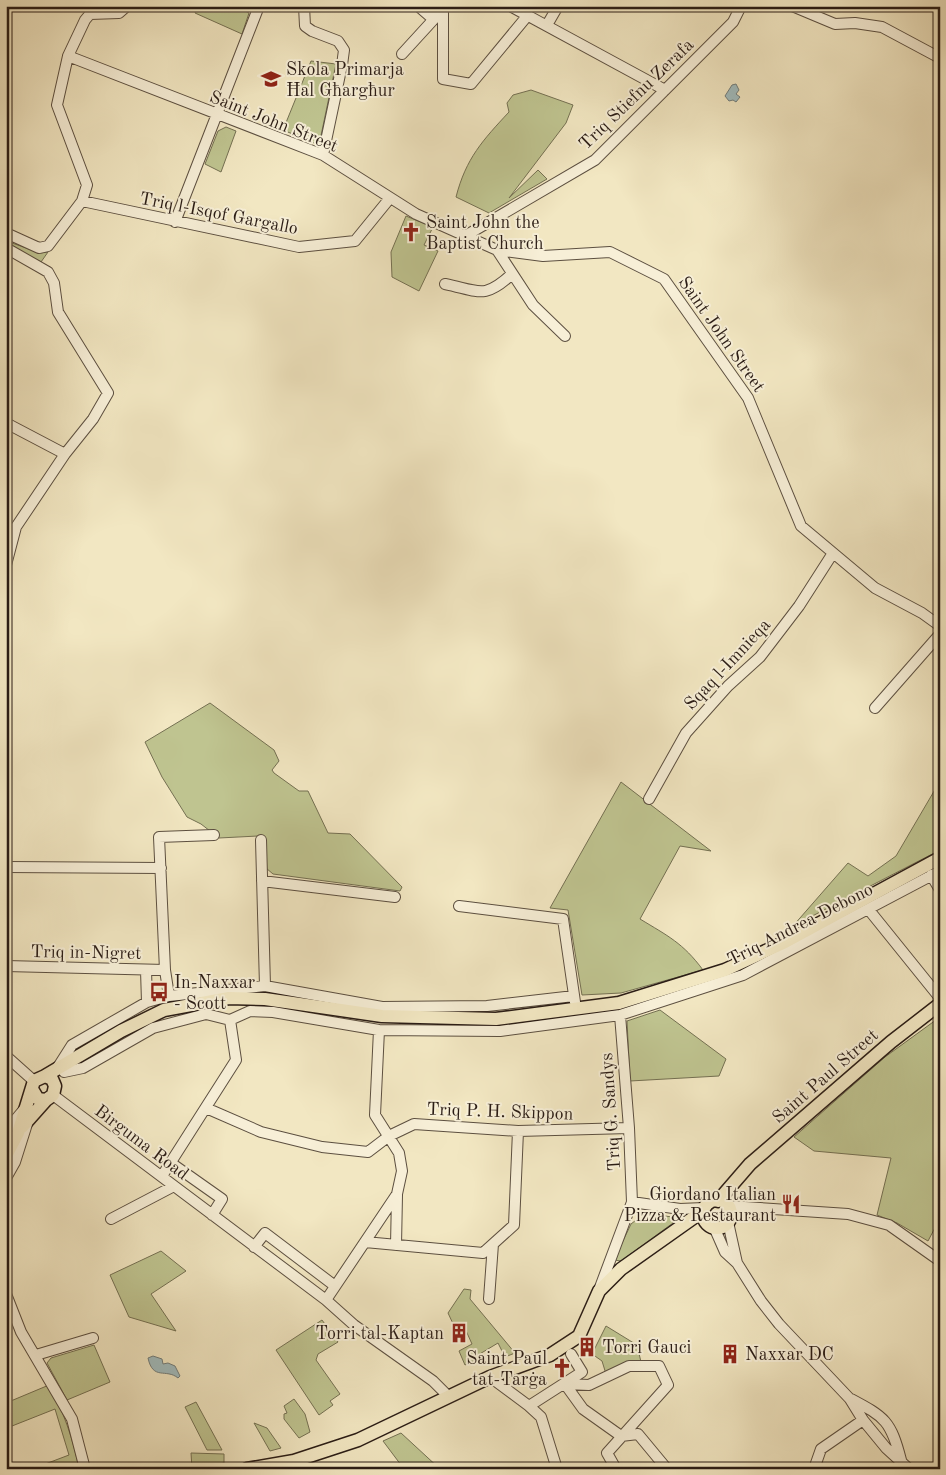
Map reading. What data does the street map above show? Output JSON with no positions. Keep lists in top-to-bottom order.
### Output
{
  "streets": {
    "main road": ["Triq Andrea Debono", "Saint Paul Street"],
    "street": [
      "Triq Stiefnu Zerafa",
      "Saint John Street",
      "Triq l-Isqof Gargallo",
      "Sqaq l-Imnieqa",
      "Triq in-Nigret",
      "Triq P. H. Skippon",
      "Triq G. Sandys",
      "Birguma Road"
    ]
  },
  "crossings": [
    ["Triq Stiefnu Zerafa", "Saint John Street"],
    ["Saint John Street", "Triq l-Isqof Gargallo"],
    ["Saint John Street", "Sqaq l-Imnieqa"],
    ["Triq Andrea Debono", "Triq G. Sandys"],
    ["Triq Andrea Debono", "Birguma Road"],
    ["Saint Paul Street", "Triq G. Sandys"],
    ["Saint Paul Street", "Birguma Road"],
    ["Triq P. H. Skippon", "Triq G. Sandys"]
  ],
  "places": {
    "school or university": ["Skola Primarja Ħal Għargħur"],
    "church": ["Saint John the Baptist Church", "Saint Paul tat-Tarġa"],
    "bus stop": ["In-Naxxar - Scott"],
    "restaurant": ["Giordano Italian Pizza & Restaurant"],
    "building": ["Torri tal-Kaptan", "Torri Gauci", "Naxxar DC"]
  }
}
